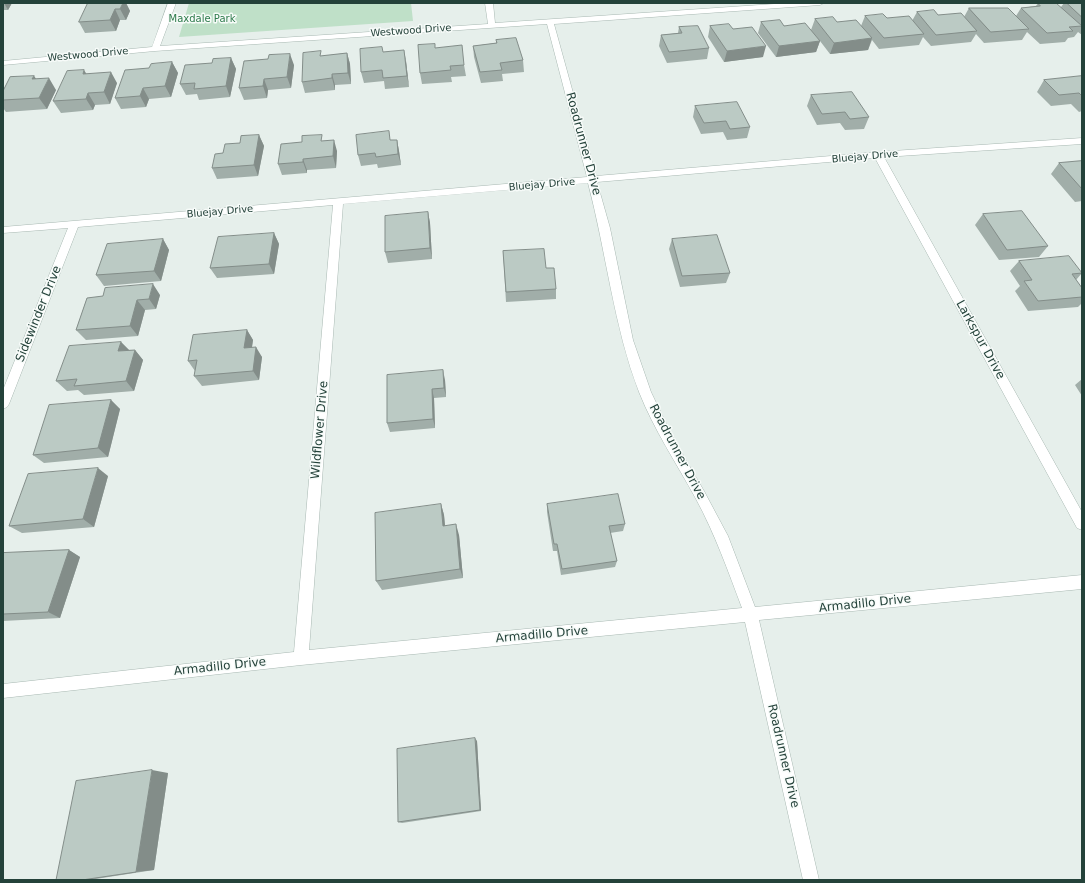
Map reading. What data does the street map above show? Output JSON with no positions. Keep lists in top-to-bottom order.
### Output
{
  "streets": {
    "street": [
      "Westwood Drive",
      "Roadrunner Drive",
      "Bluejay Drive",
      "Sidewinder Drive",
      "Larkspur Drive",
      "Wildflower Drive",
      "Armadillo Drive"
    ]
  },
  "crossings": [
    ["Westwood Drive", "Roadrunner Drive"],
    ["Roadrunner Drive", "Bluejay Drive"],
    ["Roadrunner Drive", "Armadillo Drive"],
    ["Bluejay Drive", "Sidewinder Drive"],
    ["Bluejay Drive", "Larkspur Drive"],
    ["Bluejay Drive", "Wildflower Drive"],
    ["Wildflower Drive", "Armadillo Drive"]
  ],
  "parks": ["Maxdale Park"]
}
